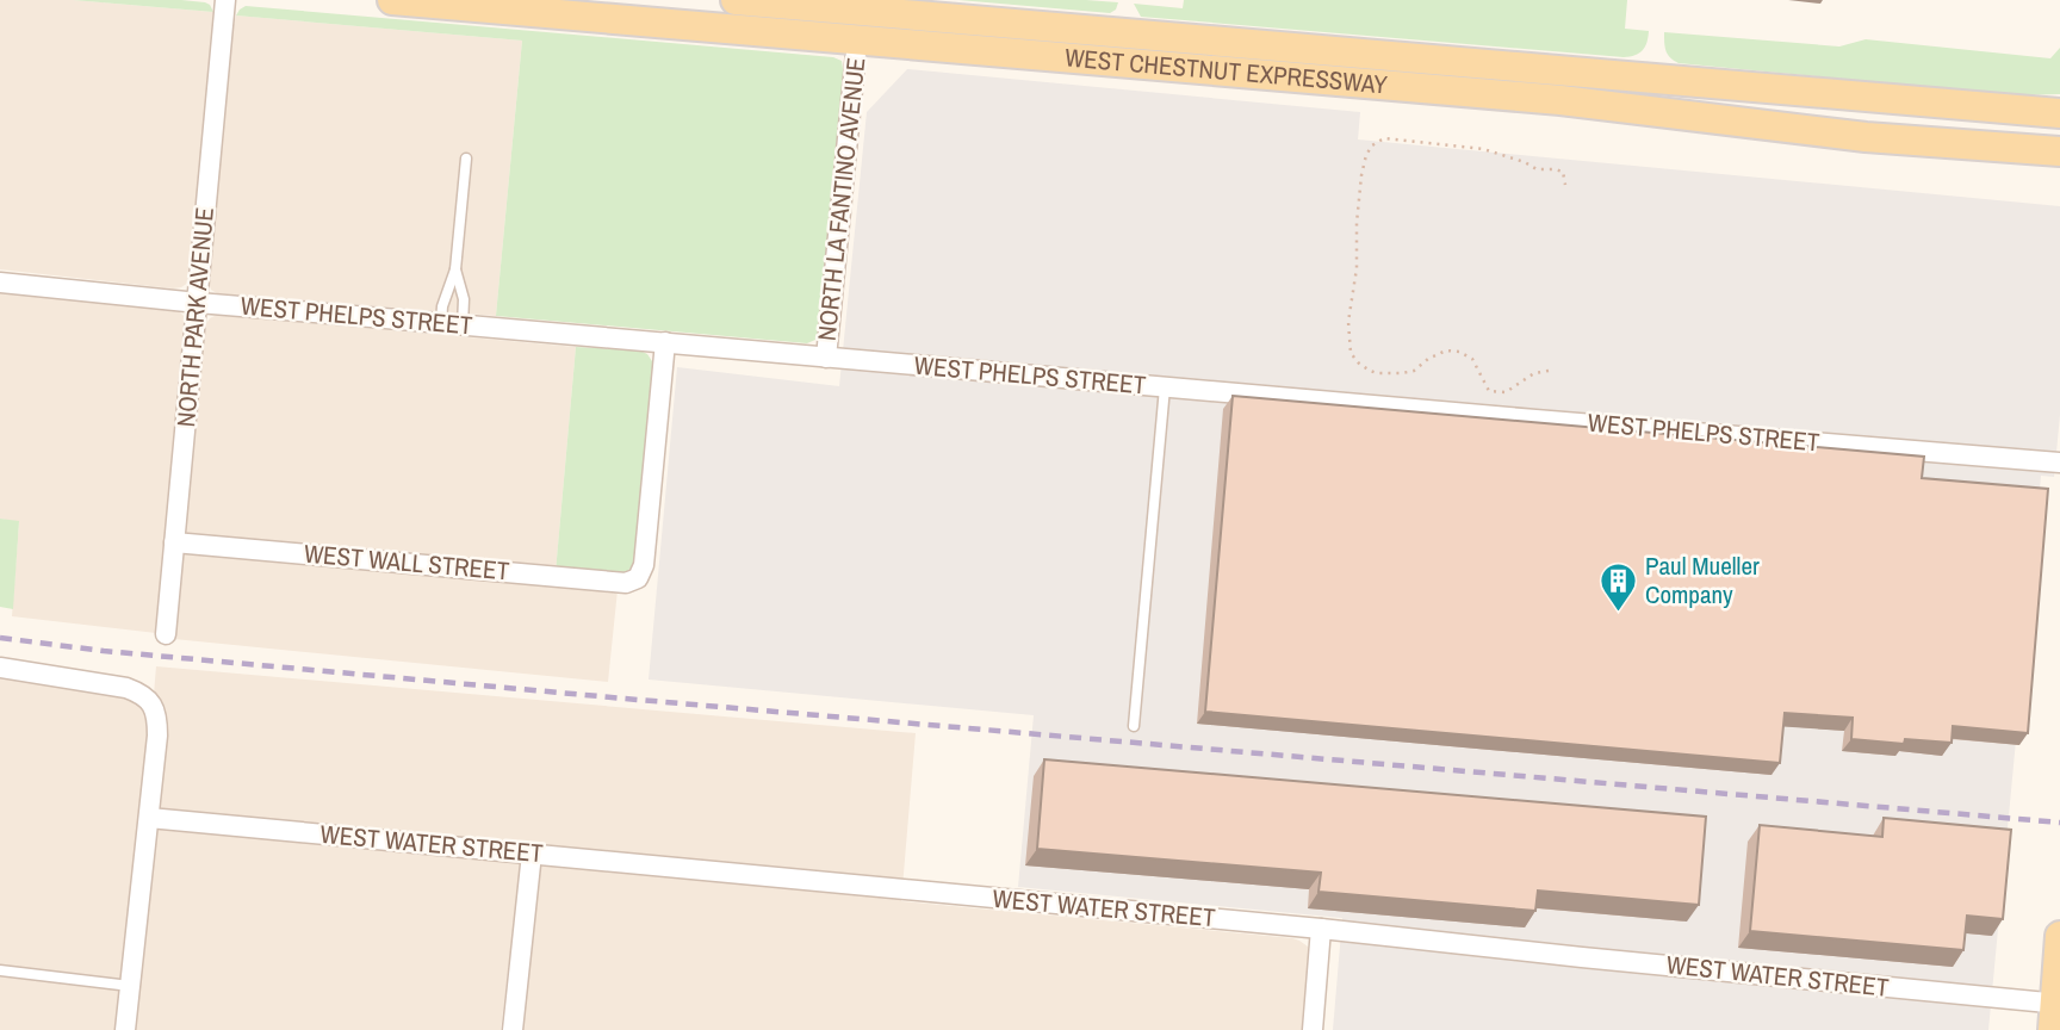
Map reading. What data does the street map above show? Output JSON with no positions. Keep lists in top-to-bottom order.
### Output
{
  "streets": {
    "main road": ["WEST CHESTNUT EXPRESSWAY"],
    "street": [
      "NORTH LA FANTINO AVENUE",
      "WEST PHELPS STREET",
      "NORTH PARK AVENUE",
      "WEST WALL STREET",
      "WEST WATER STREET"
    ]
  },
  "crossings": [
    ["WEST CHESTNUT EXPRESSWAY", "NORTH LA FANTINO AVENUE"],
    ["NORTH LA FANTINO AVENUE", "WEST PHELPS STREET"],
    ["WEST PHELPS STREET", "NORTH PARK AVENUE"],
    ["WEST PHELPS STREET", "WEST WALL STREET"],
    ["NORTH PARK AVENUE", "WEST WALL STREET"]
  ],
  "places": {
    "building": ["Paul Mueller Company"]
  }
}
